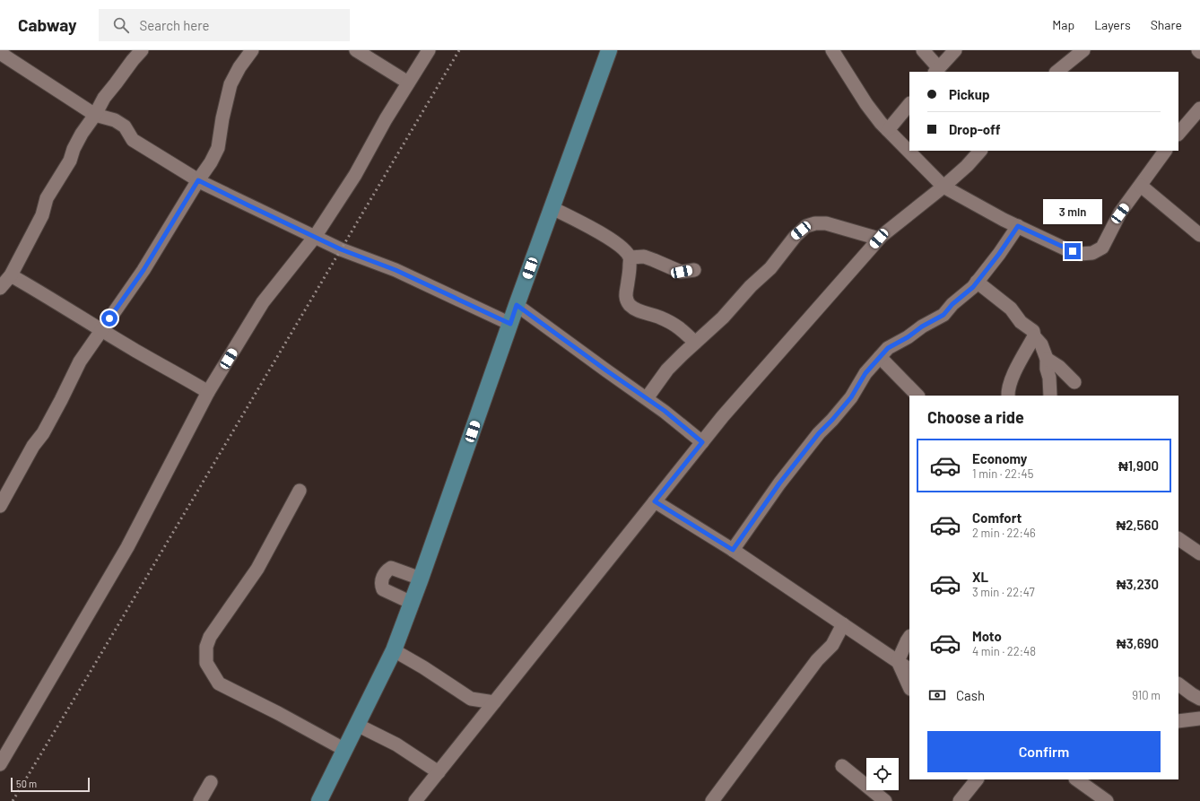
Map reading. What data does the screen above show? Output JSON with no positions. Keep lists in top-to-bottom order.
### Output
{
  "scale_bar": "50 m",
  "page": {
    "header": "Cabway",
    "search": "Search here",
    "nav": ["Map", "Layers", "Share"],
    "banner": ["Pickup", "Drop-off"],
    "bubble": "3 min",
    "heading": "Choose a ride",
    "list": [
      {
        "name": "Economy",
        "note": "1 min · 22:45",
        "value": "₦1,900"
      },
      {
        "name": "Comfort",
        "note": "2 min · 22:46",
        "value": "₦2,560"
      },
      {
        "name": "XL",
        "note": "3 min · 22:47",
        "value": "₦3,230"
      },
      {
        "name": "Moto",
        "note": "4 min · 22:48",
        "value": "₦3,690"
      }
    ],
    "pay": ["Cash", "910 m"],
    "buttons": "Confirm",
    "scale": "50 m"
  }
}
